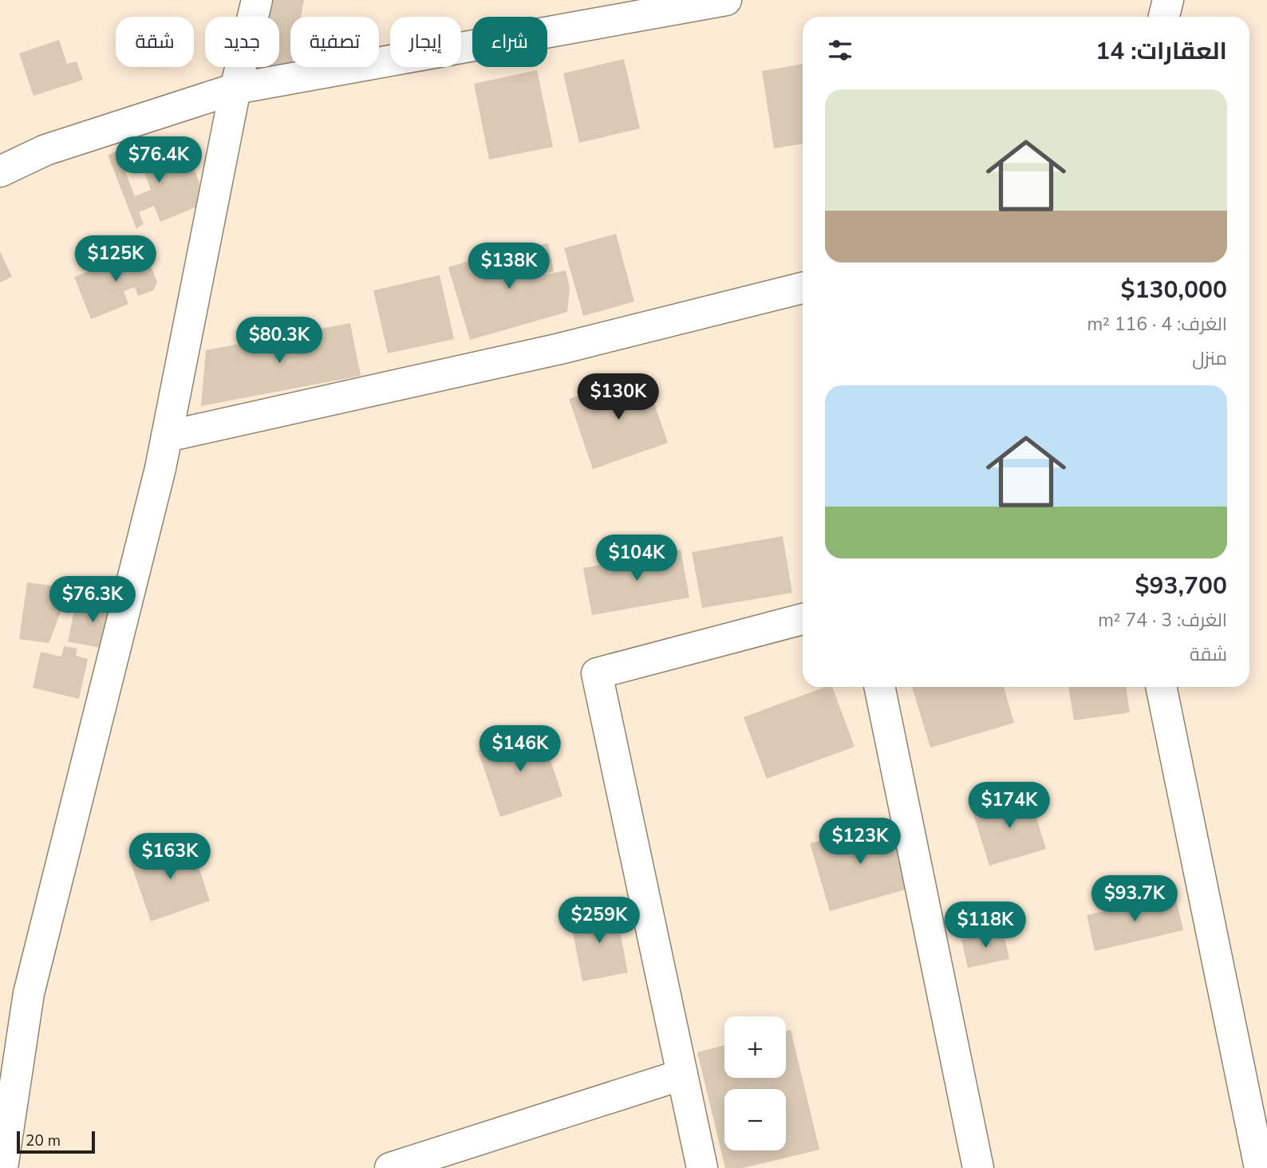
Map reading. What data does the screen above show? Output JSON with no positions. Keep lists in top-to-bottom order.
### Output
{
  "scale_bar": "20 m",
  "page": {
    "chip": [
      "شراء",
      "إيجار",
      "تصفية",
      "جديد",
      "شقة"
    ],
    "heading": "العقارات: 14",
    "list": [
      {
        "name": "$130,000",
        "note": "الغرف: 4 · 116 m² · منزل"
      },
      {
        "name": "$93,700",
        "note": "الغرف: 3 · 74 m² · شقة"
      }
    ],
    "price": [
      "$76.4K",
      "$125K",
      "$138K",
      "$80.3K",
      "$130K",
      "$104K",
      "$76.3K",
      "$146K",
      "$174K",
      "$123K",
      "$163K",
      "$93.7K",
      "$259K",
      "$118K"
    ],
    "map_buttons": ["+", "−"],
    "scale": "20 m"
  }
}
